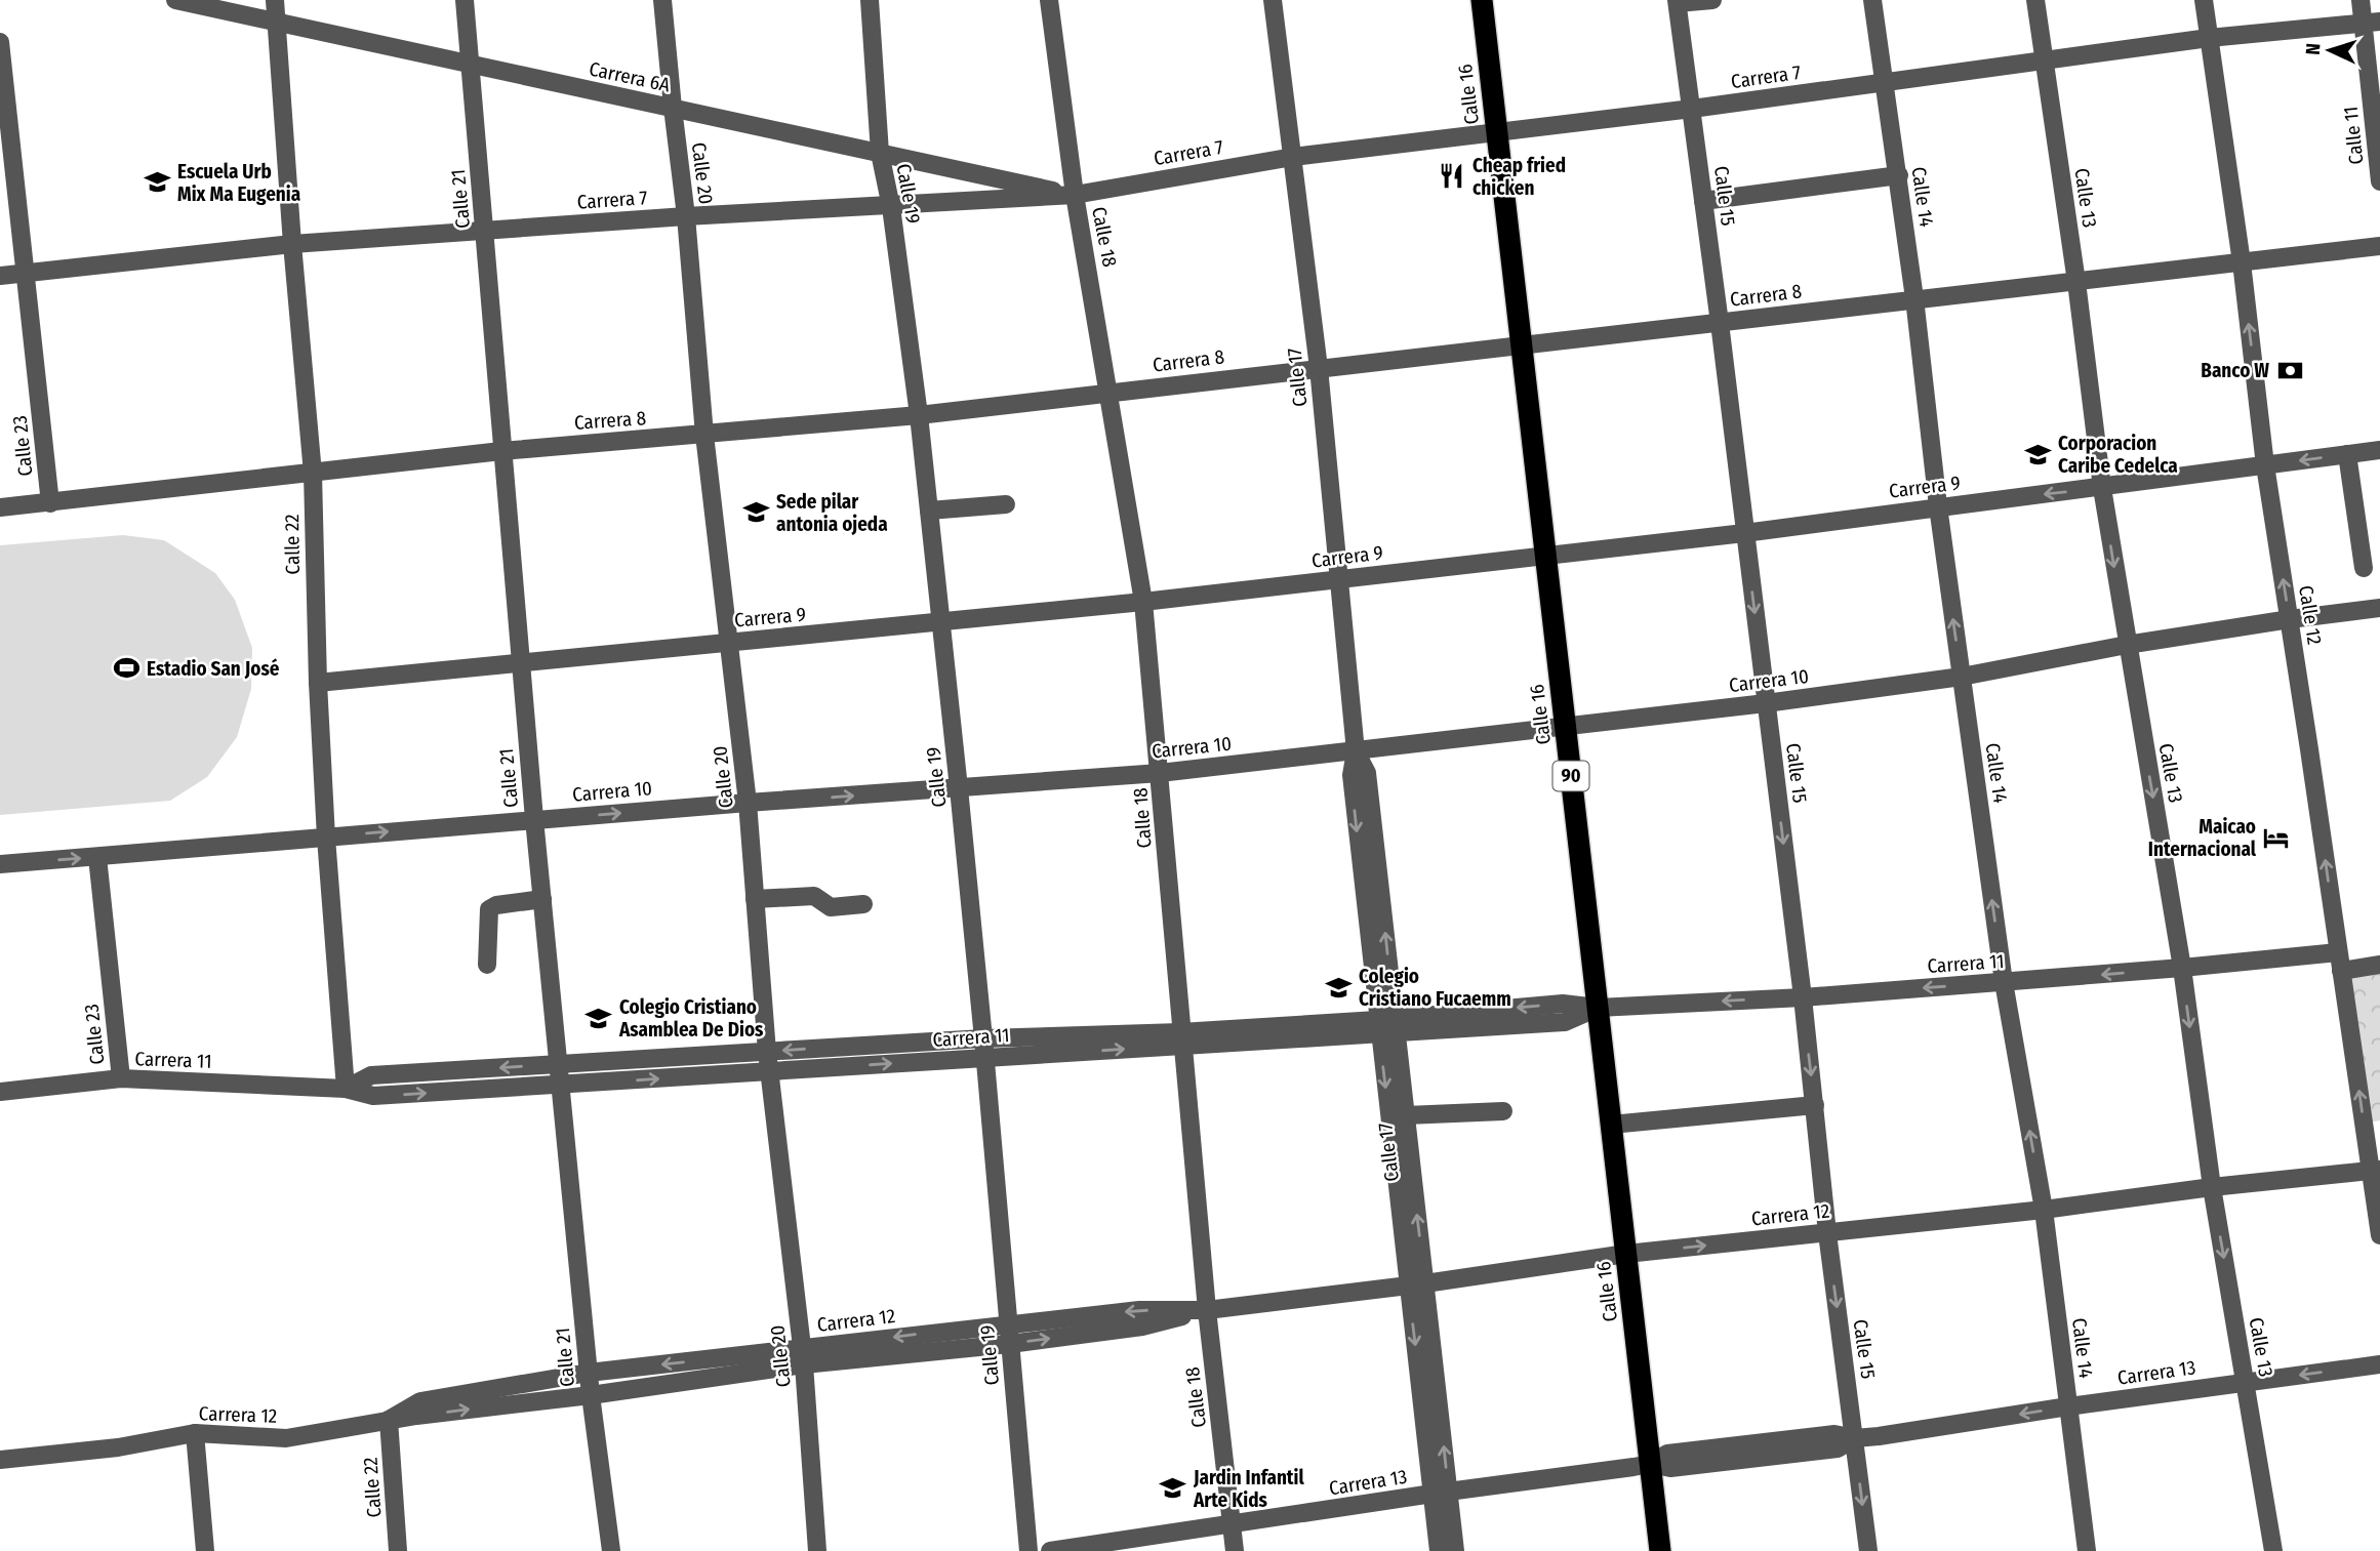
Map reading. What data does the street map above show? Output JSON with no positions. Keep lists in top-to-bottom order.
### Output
{
  "streets": {
    "highway": ["Calle 16", "90"],
    "street": [
      "Carrera 6A",
      "Carrera 7",
      "Calle 11",
      "Calle 20",
      "Calle 19",
      "Calle 15",
      "Calle 14",
      "Calle 13",
      "Calle 21",
      "Calle 18",
      "Carrera 8",
      "Calle 17",
      "Calle 23",
      "Carrera 9",
      "Calle 22",
      "Calle 12",
      "Carrera 10",
      "Carrera 11",
      "Carrera 12",
      "Carrera 13"
    ]
  },
  "crossings": [
    ["Carrera 6A", "Carrera 7"],
    ["Carrera 6A", "Calle 20"],
    ["Carrera 6A", "Calle 19"],
    ["Carrera 6A", "Calle 21"],
    ["Carrera 6A", "Calle 18"],
    ["Carrera 6A", "Calle 22"],
    ["Carrera 7", "Calle 16"],
    ["Carrera 7", "Calle 11"],
    ["Carrera 7", "Calle 20"],
    ["Carrera 7", "Calle 19"],
    ["Carrera 7", "Calle 15"],
    ["Carrera 7", "Calle 14"],
    ["Carrera 7", "Calle 13"],
    ["Carrera 7", "Calle 21"],
    ["Carrera 7", "Calle 18"],
    ["Carrera 7", "Calle 17"],
    ["Carrera 7", "Calle 23"],
    ["Carrera 7", "Calle 22"],
    ["Carrera 7", "Calle 12"],
    ["Calle 16", "Carrera 8"],
    ["Calle 16", "Carrera 9"],
    ["Calle 16", "Carrera 10"],
    ["Calle 16", "Carrera 11"],
    ["Calle 16", "Carrera 12"],
    ["Calle 16", "Carrera 13"],
    ["Calle 20", "Carrera 8"],
    ["Calle 20", "Carrera 9"],
    ["Calle 20", "Carrera 10"],
    ["Calle 20", "Carrera 11"],
    ["Calle 20", "Carrera 12"],
    ["Calle 19", "Carrera 8"],
    ["Calle 19", "Carrera 9"],
    ["Calle 19", "Carrera 10"],
    ["Calle 19", "Carrera 11"],
    ["Calle 19", "Carrera 12"],
    ["Calle 15", "Carrera 8"],
    ["Calle 15", "Carrera 9"],
    ["Calle 15", "Carrera 10"],
    ["Calle 15", "Carrera 11"],
    ["Calle 15", "Carrera 12"],
    ["Calle 15", "Carrera 13"],
    ["Calle 14", "Carrera 8"],
    ["Calle 14", "Carrera 9"],
    ["Calle 14", "Carrera 10"],
    ["Calle 14", "Carrera 11"],
    ["Calle 14", "Carrera 12"],
    ["Calle 14", "Carrera 13"],
    ["Calle 13", "Carrera 8"],
    ["Calle 13", "Carrera 9"],
    ["Calle 13", "Carrera 10"],
    ["Calle 13", "Carrera 11"],
    ["Calle 13", "Carrera 12"],
    ["Calle 13", "Carrera 13"],
    ["Calle 21", "Carrera 8"],
    ["Calle 21", "Carrera 9"],
    ["Calle 21", "Carrera 10"],
    ["Calle 21", "Carrera 11"],
    ["Calle 21", "Carrera 12"],
    ["Calle 18", "Carrera 8"],
    ["Calle 18", "Carrera 9"],
    ["Calle 18", "Carrera 10"],
    ["Calle 18", "Carrera 11"],
    ["Calle 18", "Carrera 12"],
    ["Calle 18", "Carrera 13"],
    ["Carrera 8", "Calle 17"],
    ["Carrera 8", "Calle 23"],
    ["Carrera 8", "Calle 22"],
    ["Carrera 8", "Calle 12"],
    ["Calle 17", "Carrera 9"],
    ["Calle 17", "Carrera 10"],
    ["Calle 17", "Carrera 11"],
    ["Calle 17", "Carrera 12"],
    ["Calle 17", "Carrera 13"],
    ["Calle 23", "Carrera 10"],
    ["Calle 23", "Carrera 11"],
    ["Carrera 9", "Calle 22"],
    ["Carrera 9", "Calle 12"],
    ["Calle 22", "Carrera 10"],
    ["Calle 22", "Carrera 11"],
    ["Calle 22", "Carrera 12"],
    ["Calle 12", "Carrera 10"],
    ["Calle 12", "Carrera 11"],
    ["Calle 12", "Carrera 12"]
  ],
  "one_way": [
    "Calle 15",
    "Calle 14",
    "Calle 13",
    "Calle 12"
  ],
  "places": {
    "restaurant": ["Cheap fried chicken"],
    "school or university": [
      "Escuela Urb Mix Ma Eugenia",
      "Corporacion Caribe Cedelca",
      "Sede pilar antonia ojeda",
      "Colegio Cristiano Fucaemm",
      "Colegio Cristiano Asamblea De Dios",
      "Jardin Infantil Arte Kids"
    ],
    "bank": ["Banco W"],
    "sports": ["Estadio San José"],
    "hotel": ["Maicao Internacional"]
  },
  "north": "left"
}
